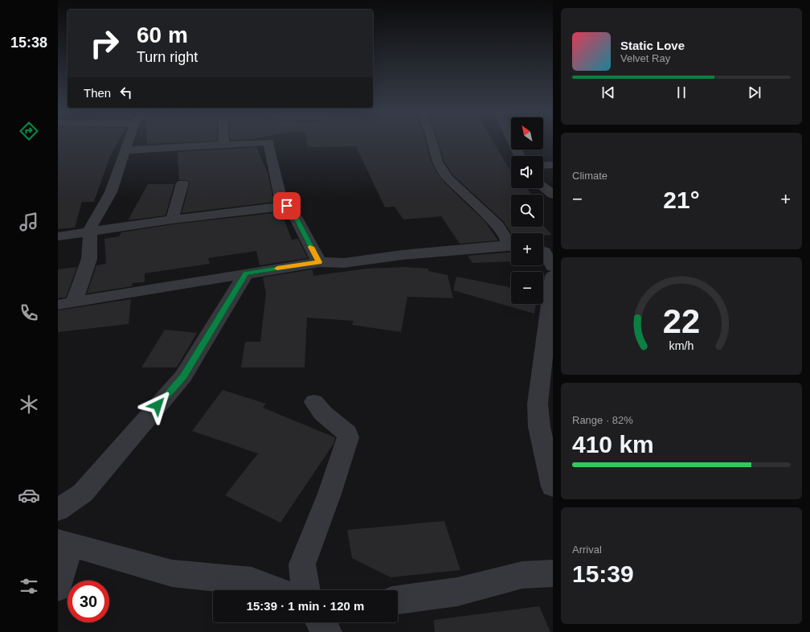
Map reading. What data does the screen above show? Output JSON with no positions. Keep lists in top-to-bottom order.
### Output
{
  "north": "top left",
  "page": {
    "tabs": "15:38",
    "turn": ["60 m", "Turn right"],
    "song": ["Static Love", "Velvet Ray"],
    "then": "Then",
    "map_buttons": ["+", "−"],
    "tile": [
      "Climate",
      ["Range · 82%", "410 km"],
      ["Arrival", "15:39"]
    ],
    "heat": ["−", "21°", "+"],
    "limit": "30",
    "trip": "15:39 · 1 min · 120 m",
    "gauge": ["22", "km/h"]
  }
}
